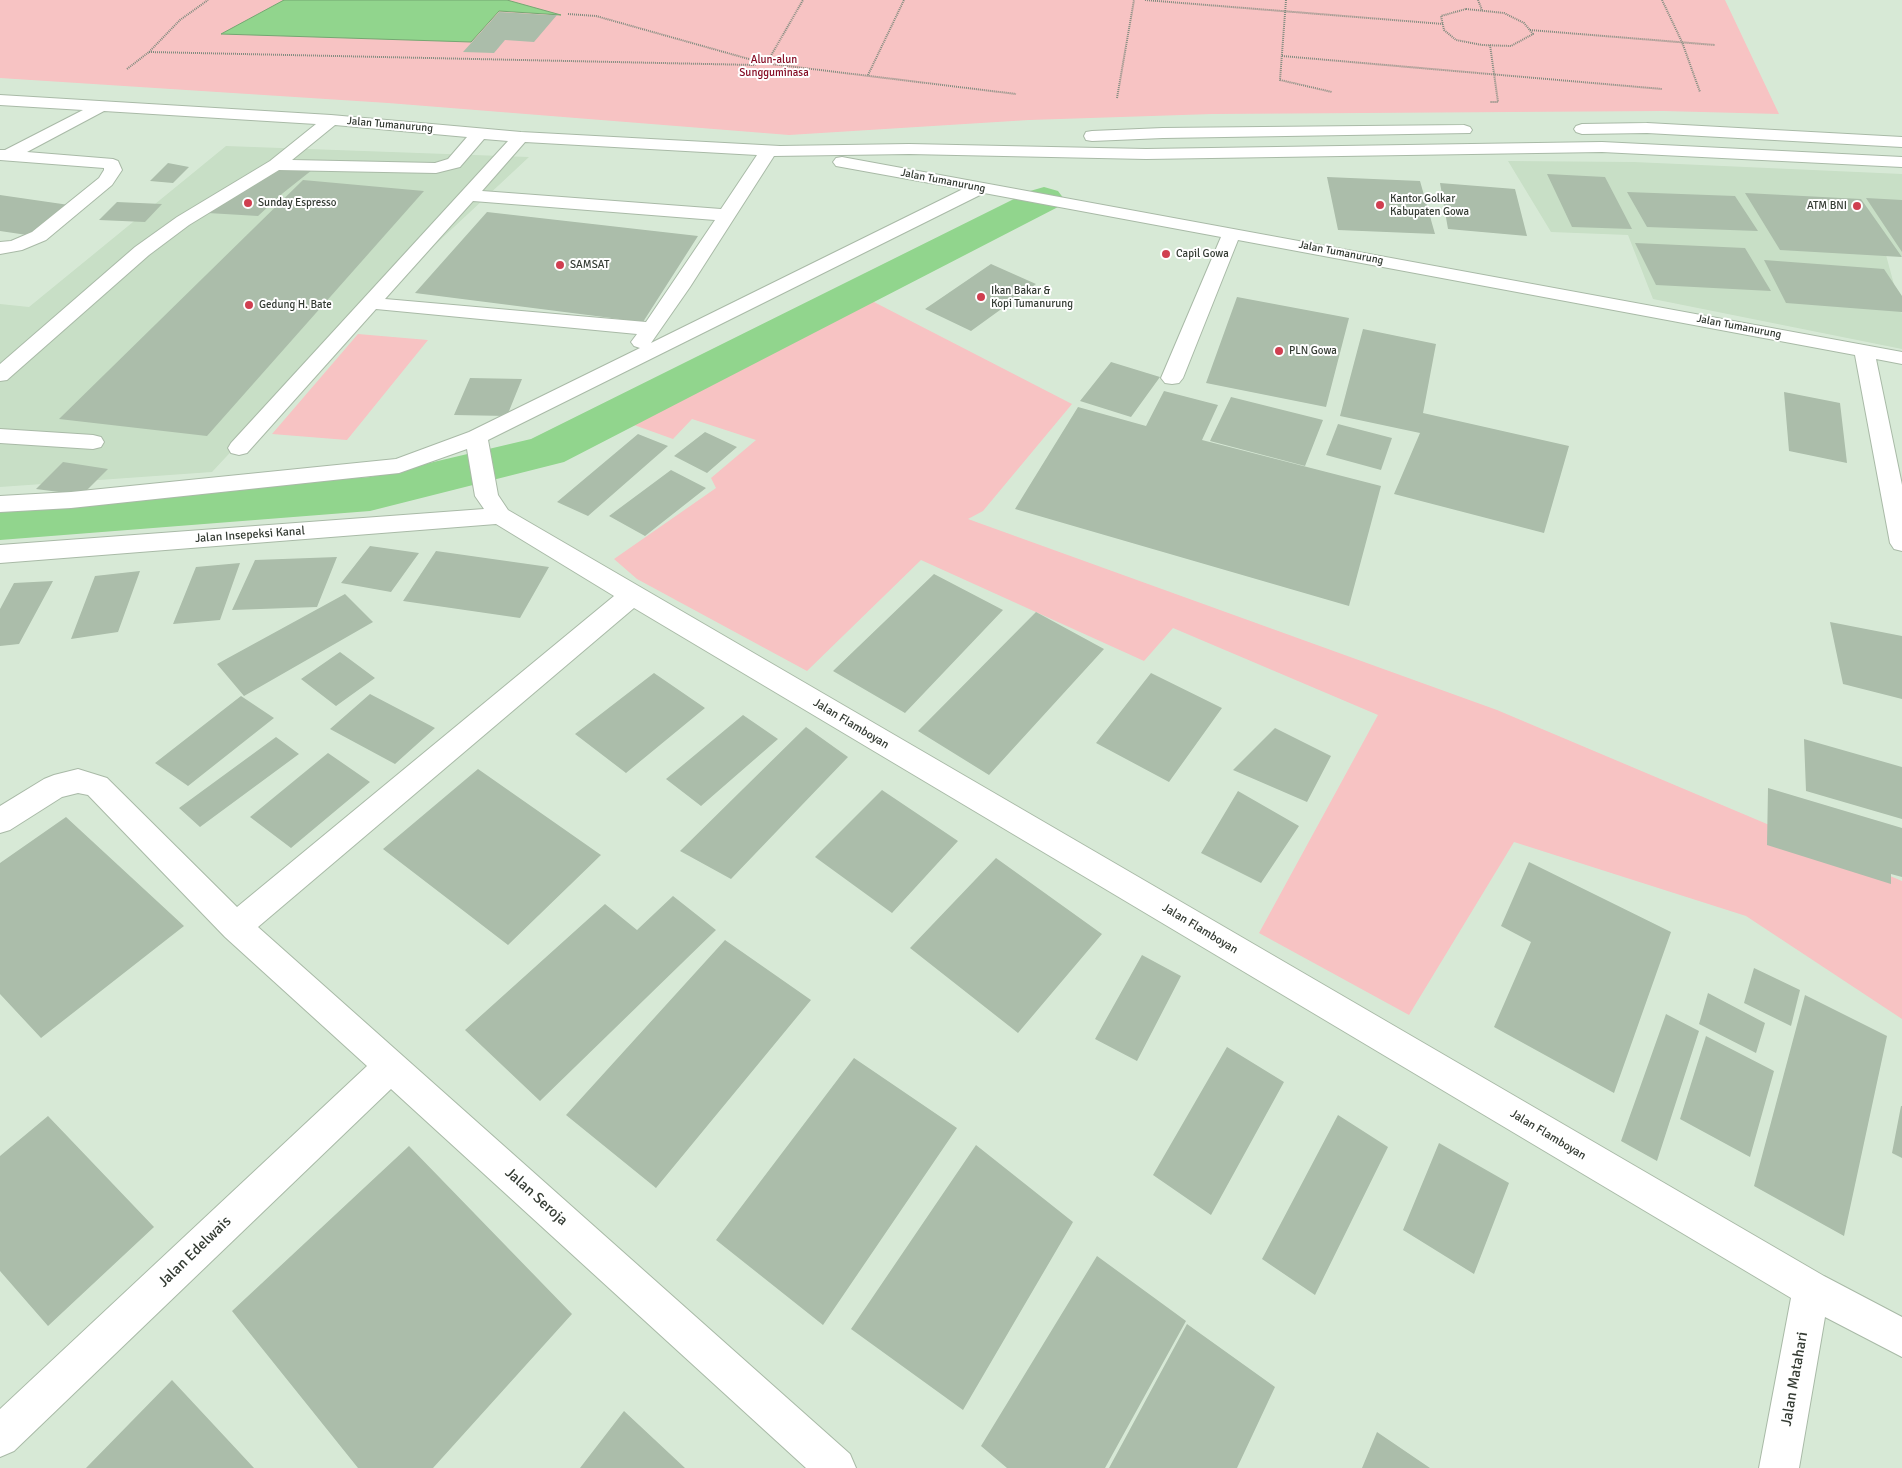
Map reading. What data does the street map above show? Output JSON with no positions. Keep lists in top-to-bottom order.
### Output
{
  "streets": {
    "street": [
      "Jalan Tumanurung",
      "Jalan Insepeksi Kanal",
      "Jalan Flamboyan",
      "Jalan Seroja",
      "Jalan Edelwais",
      "Jalan Matahari"
    ]
  },
  "crossings": [
    ["Jalan Insepeksi Kanal", "Jalan Flamboyan"],
    ["Jalan Flamboyan", "Jalan Matahari"],
    ["Jalan Seroja", "Jalan Edelwais"]
  ],
  "parks": ["Alun-alun Sungguminasa"],
  "places": [
    "Sunday Espresso",
    "Kantor Golkar Kabupaten Gowa",
    "ATM BNI",
    "Capil Gowa",
    "SAMSAT",
    "Ikan Bakar & Kopi Tumanurung",
    "Gedung H. Bate",
    "PLN Gowa"
  ]
}
